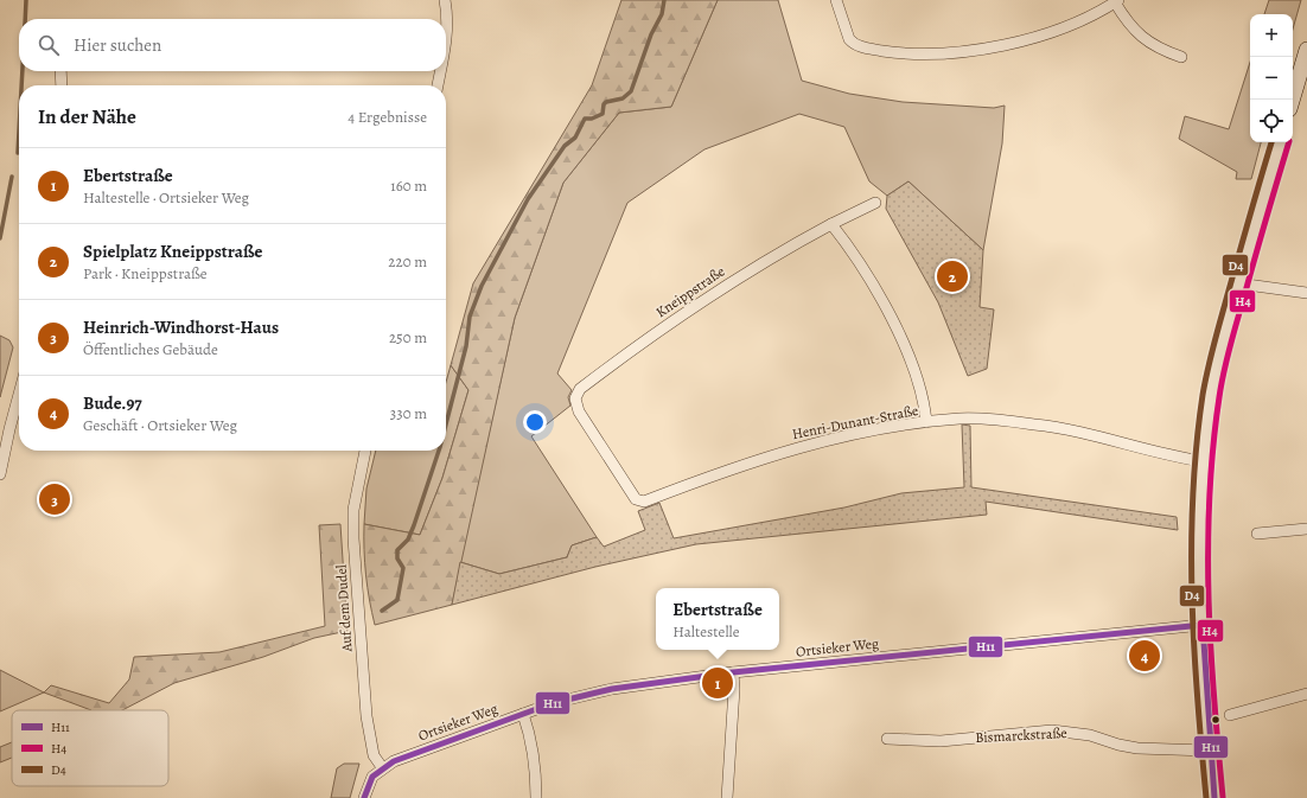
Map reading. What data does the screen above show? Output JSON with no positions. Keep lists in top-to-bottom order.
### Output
{
  "streets": {
    "street": [
      "Kneippstraße",
      "Henri-Dunant-Straße",
      "Auf dem Dudel",
      "Ortsieker Weg",
      "Bismarckstraße"
    ]
  },
  "crossings": [
    ["Kneippstraße", "Henri-Dunant-Straße"],
    ["Auf dem Dudel", "Ortsieker Weg"]
  ],
  "lines": ["transit line H4", "transit line D4", "transit line H11"],
  "legend": ["H11", "H4", "D4"],
  "page": {
    "map_buttons": ["+", "−"],
    "search": "Hier suchen",
    "heading": ["In der Nähe", "4 Ergebnisse"],
    "list": [
      {
        "mark": "1",
        "name": "Ebertstraße",
        "note": "Haltestelle · Ortsieker Weg",
        "value": "160 m"
      },
      {
        "mark": "2",
        "name": "Spielplatz Kneippstraße",
        "note": "Park · Kneippstraße",
        "value": "220 m"
      },
      {
        "mark": "3",
        "name": "Heinrich-Windhorst-Haus",
        "note": "Öffentliches Gebäude",
        "value": "250 m"
      },
      {
        "mark": "4",
        "name": "Bude.97",
        "note": "Geschäft · Ortsieker Weg",
        "value": "330 m"
      }
    ],
    "pins": [
      "2",
      "3",
      "4",
      "1"
    ],
    "popup": ["Ebertstraße", "Haltestelle"]
  }
}
